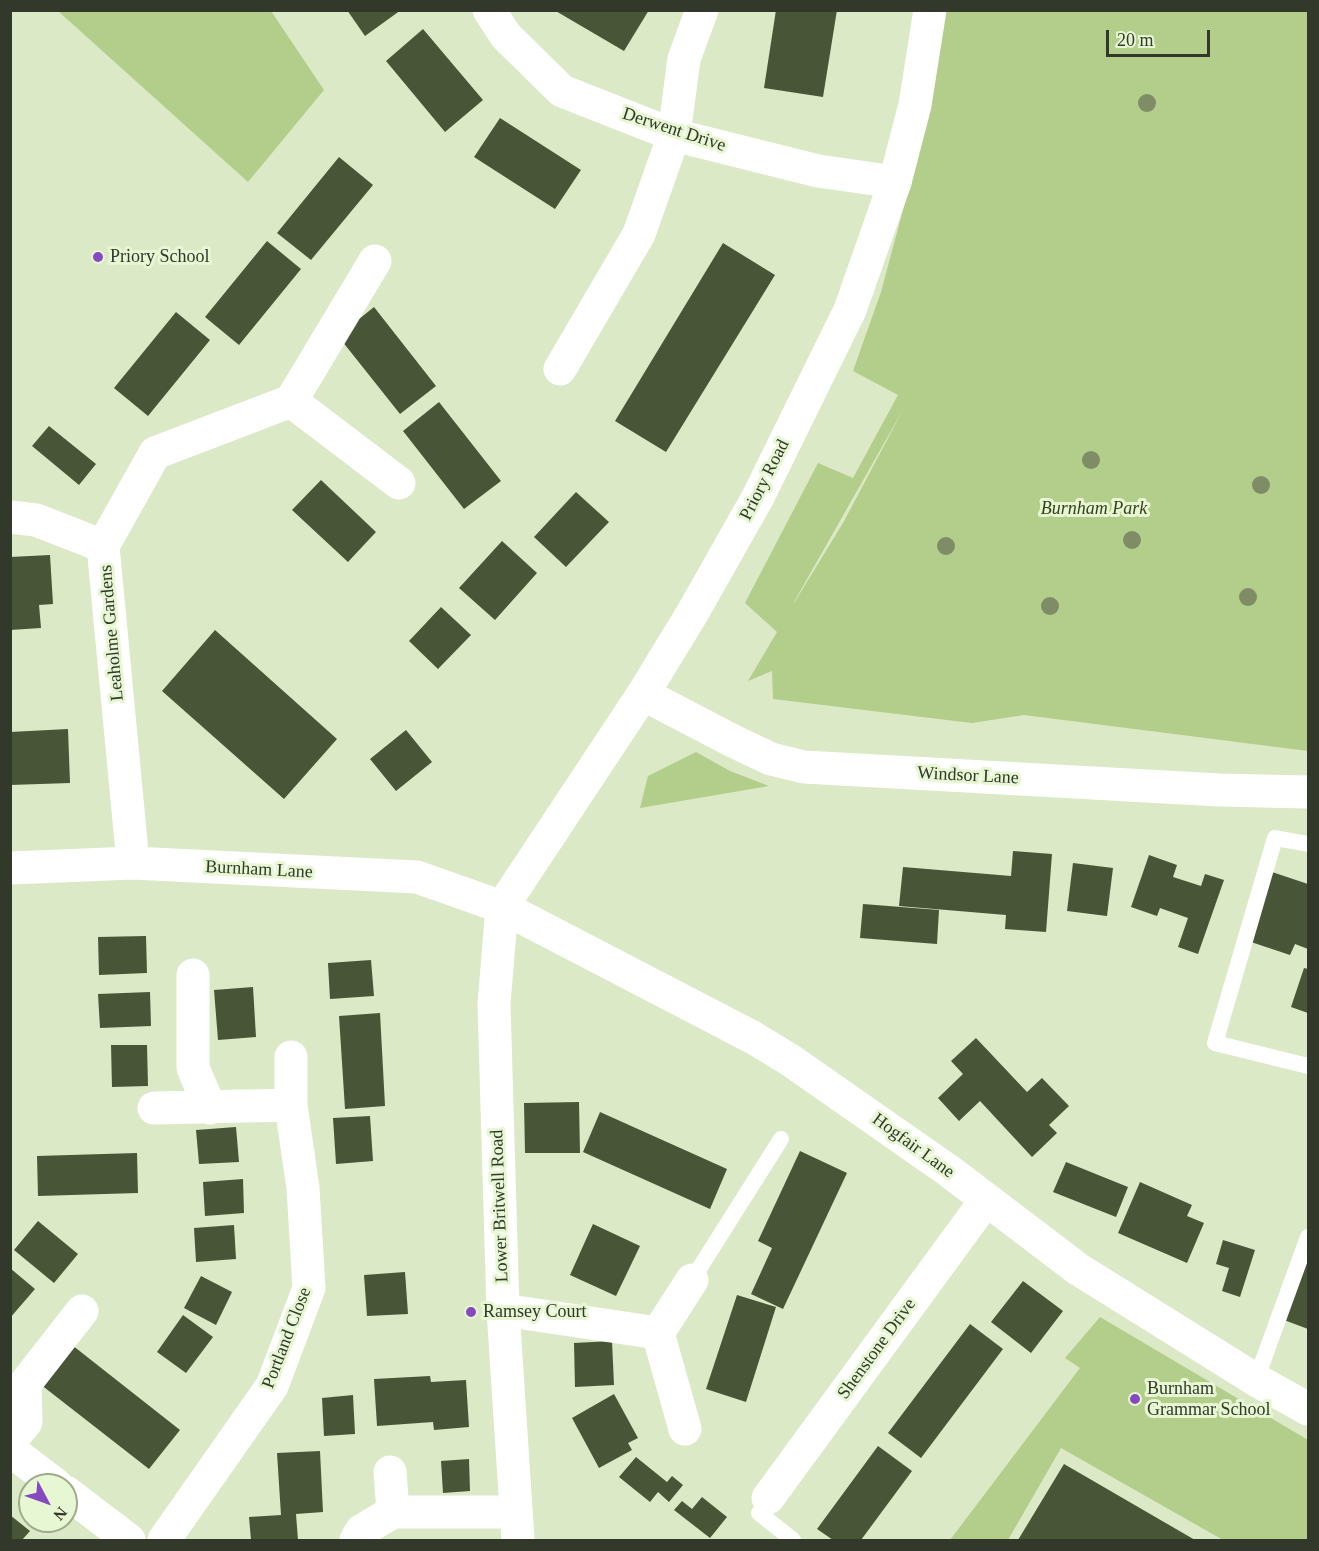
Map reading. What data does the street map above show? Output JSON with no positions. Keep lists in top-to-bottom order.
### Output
{
  "streets": {
    "street": [
      "Derwent Drive",
      "Priory Road",
      "Leaholme Gardens",
      "Windsor Lane",
      "Burnham Lane",
      "Hogfair Lane",
      "Lower Britwell Road",
      "Portland Close",
      "Shenstone Drive"
    ]
  },
  "crossings": [
    ["Derwent Drive", "Priory Road"],
    ["Priory Road", "Windsor Lane"],
    ["Priory Road", "Burnham Lane"],
    ["Priory Road", "Hogfair Lane"],
    ["Priory Road", "Lower Britwell Road"],
    ["Leaholme Gardens", "Burnham Lane"],
    ["Burnham Lane", "Hogfair Lane"],
    ["Burnham Lane", "Lower Britwell Road"],
    ["Hogfair Lane", "Lower Britwell Road"],
    ["Hogfair Lane", "Shenstone Drive"]
  ],
  "parks": ["Burnham Park"],
  "places": ["Priory School", "Ramsey Court", "Burnham Grammar School"],
  "scale_bar": "20 m",
  "north": "bottom right"
}
